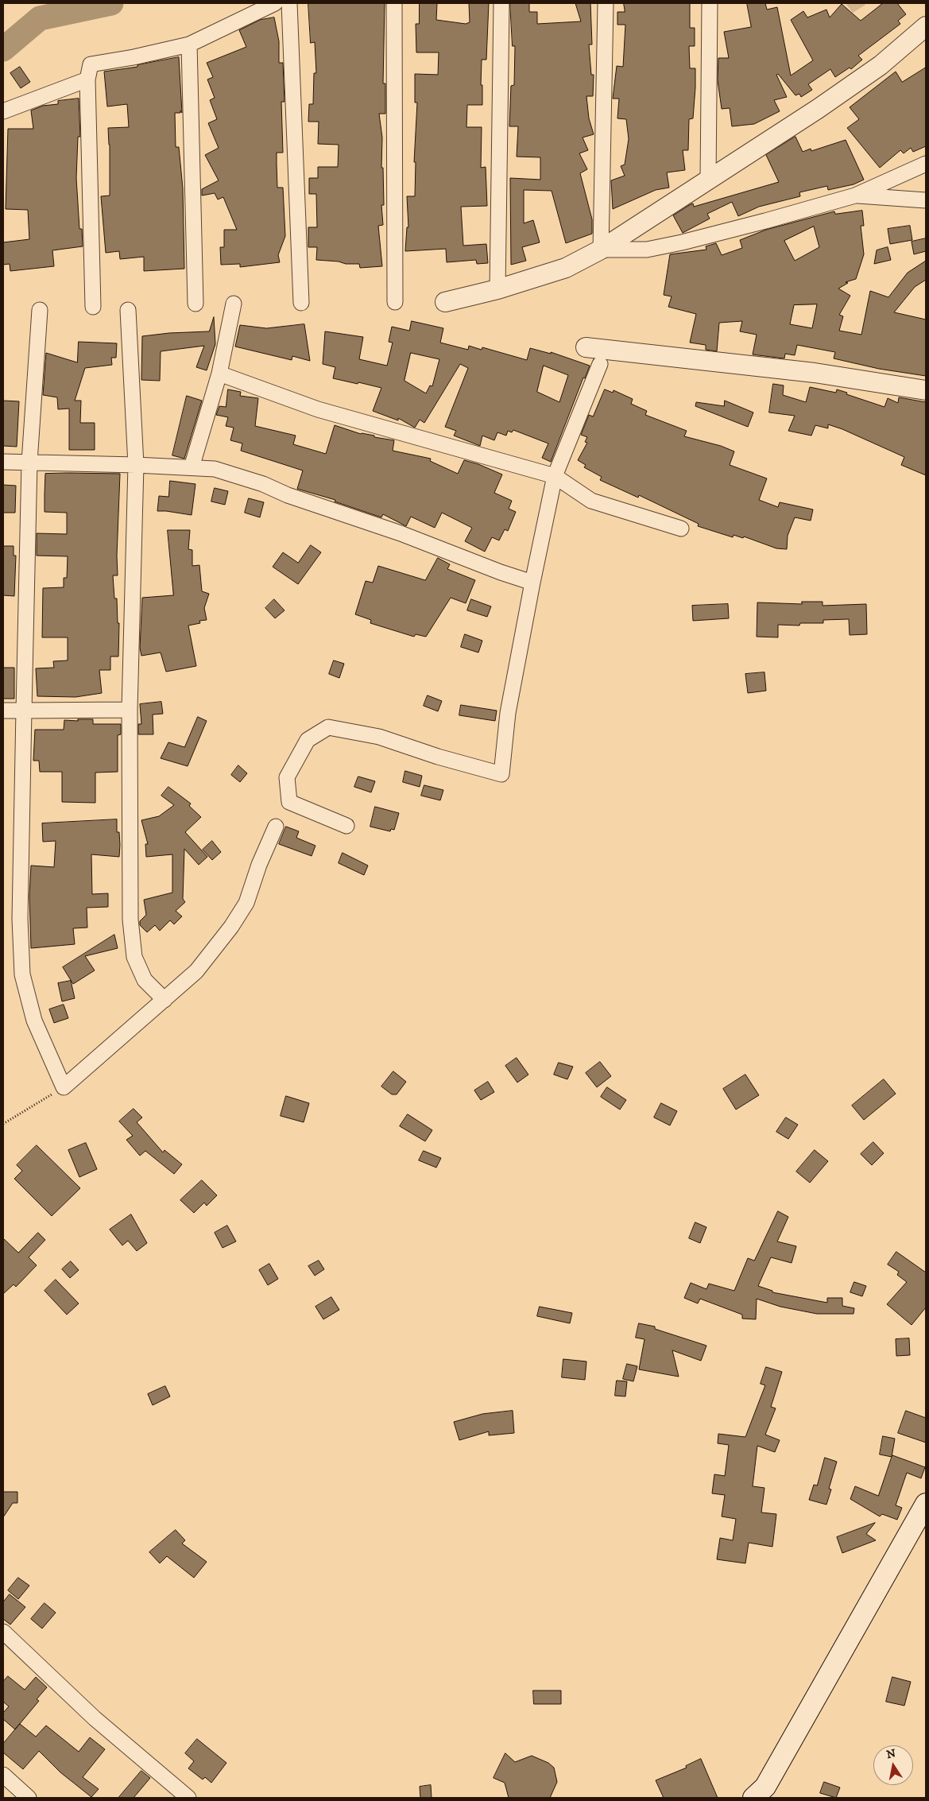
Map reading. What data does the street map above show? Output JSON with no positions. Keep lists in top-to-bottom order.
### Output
{
  "north": "top"
}
